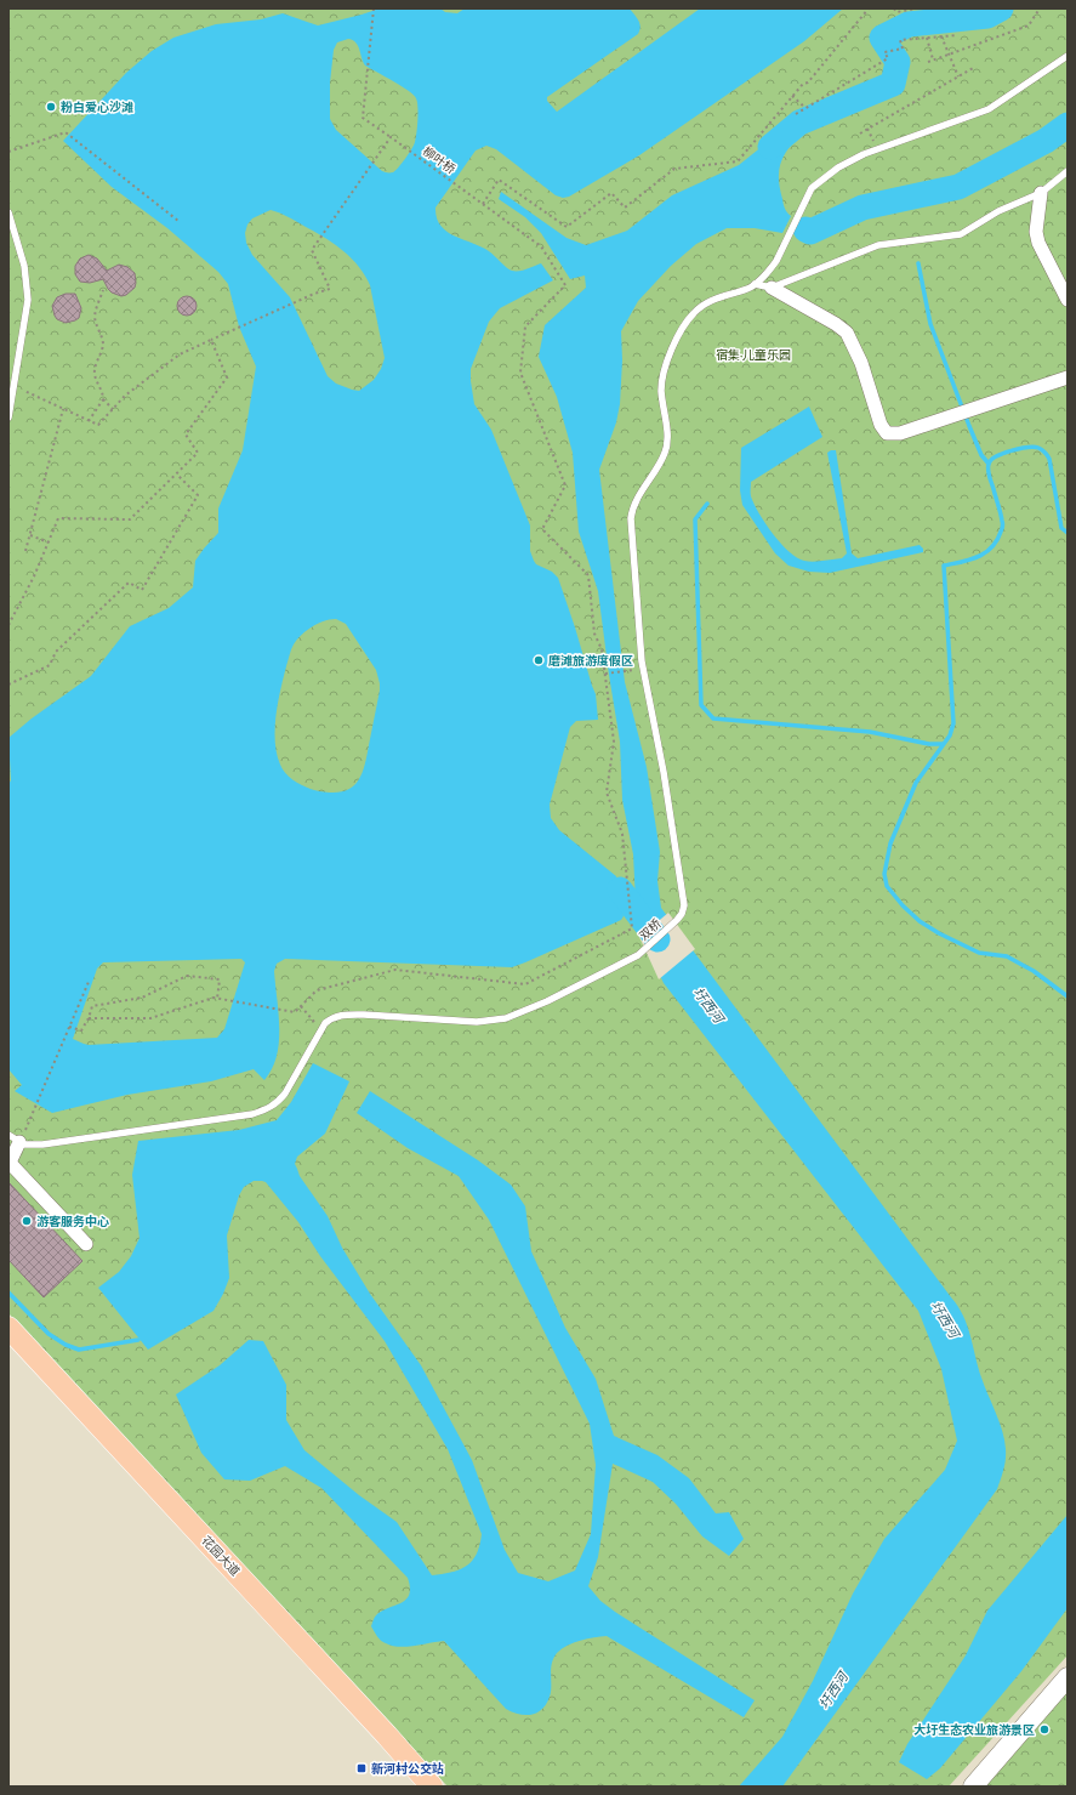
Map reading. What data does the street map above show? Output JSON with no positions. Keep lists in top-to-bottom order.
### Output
{
  "streets": {
    "main road": ["花园大道"],
    "lane": ["双桥"],
    "path": ["柳叶桥"]
  },
  "water": ["圩西河"],
  "parks": ["宿集·儿童乐园"],
  "places": {
    "other": [
      "粉白爱心沙滩",
      "磨滩旅游度假区",
      "游客服务中心",
      "大圩生态农业旅游景区"
    ],
    "transit": ["新河村公交站"]
  }
}
